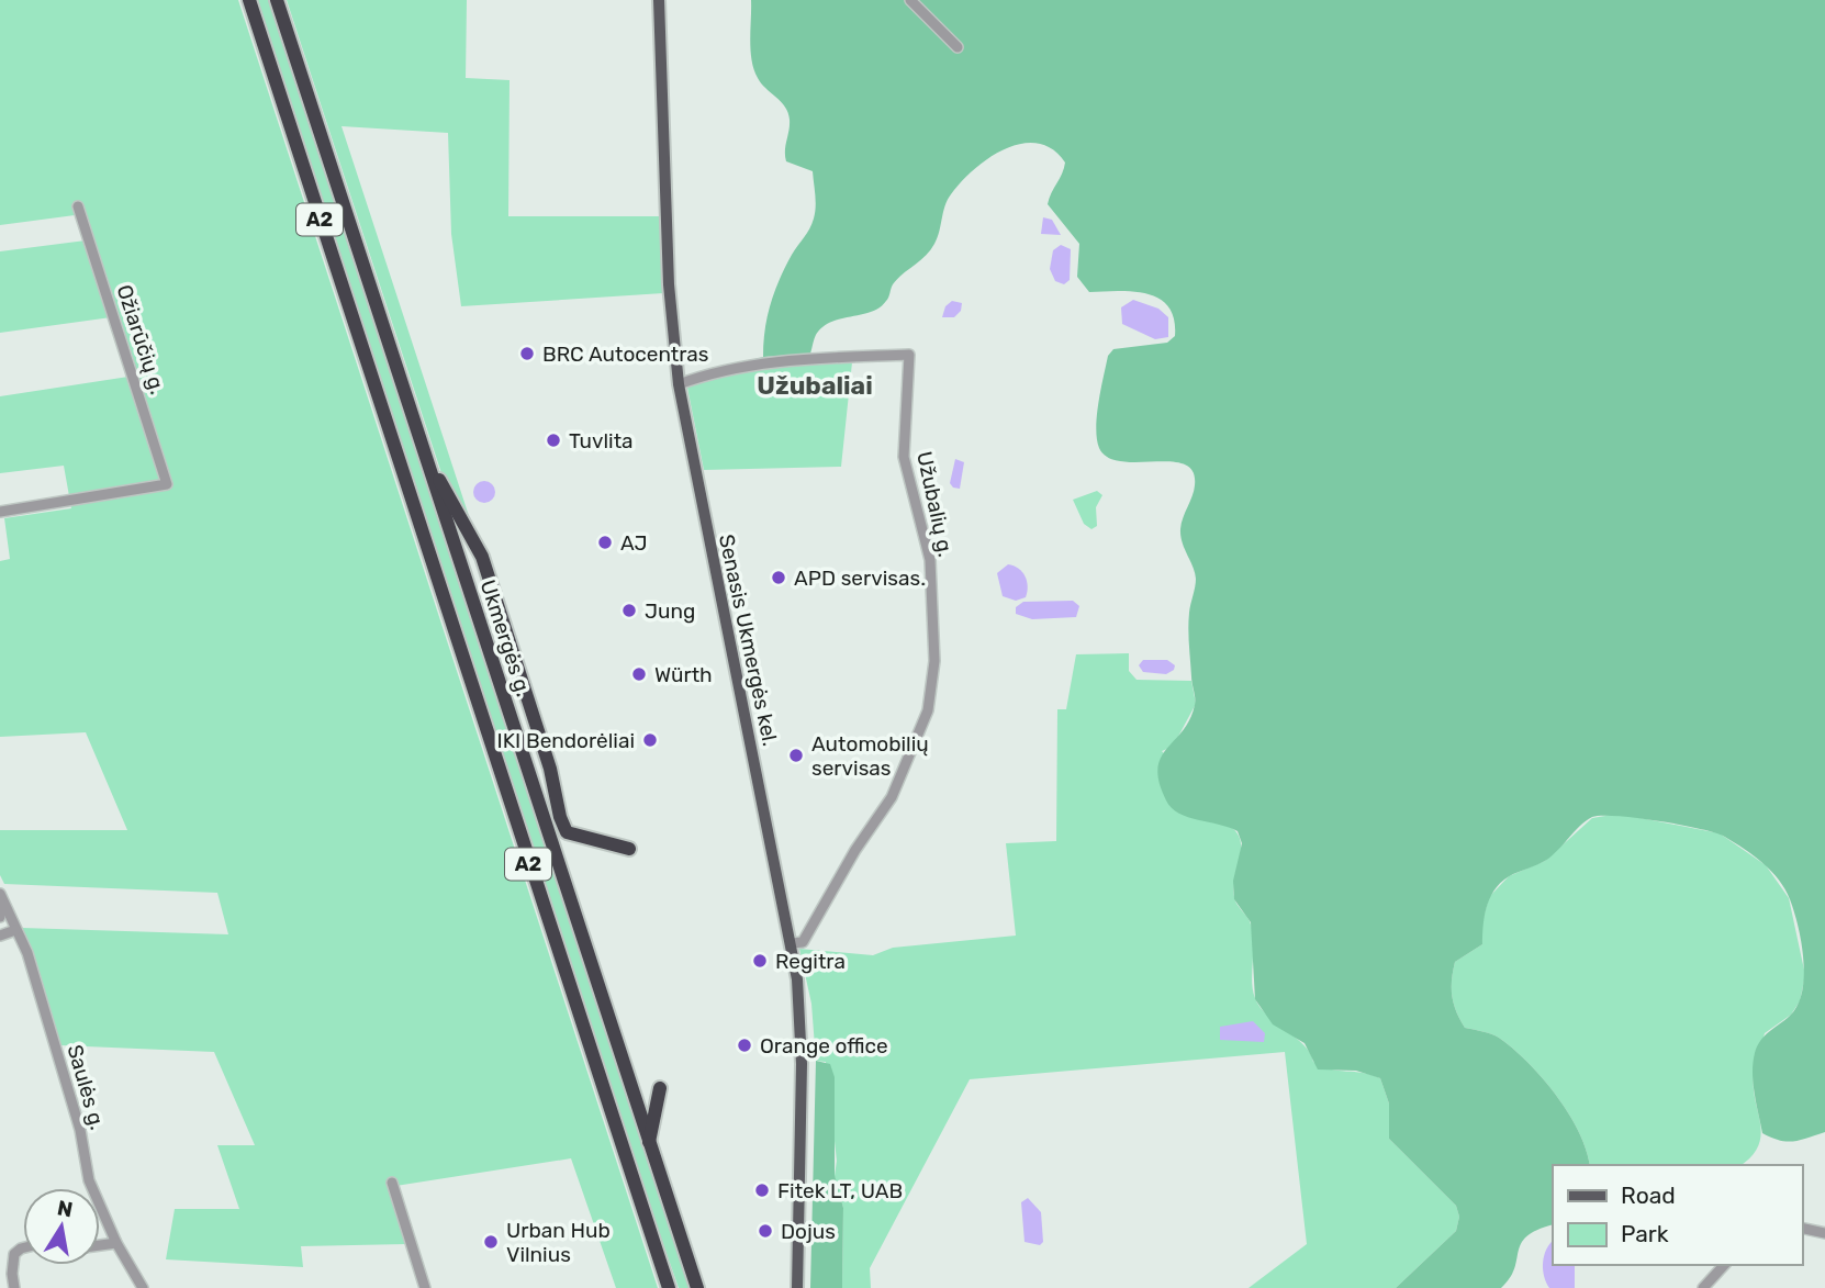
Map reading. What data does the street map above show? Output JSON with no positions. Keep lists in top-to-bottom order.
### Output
{
  "streets": {
    "highway": ["A2", "Ukmergės g."],
    "main road": ["Senasis Ukmergės kel."],
    "street": ["Ožiarūčių g.", "Užubalių g.", "Saulės g."]
  },
  "crossings": [
    ["Užubalių g.", "Senasis Ukmergės kel."]
  ],
  "districts": ["Užubaliai"],
  "places": [
    "BRC Autocentras",
    "Tuvlita",
    "AJ",
    "APD servisas.",
    "Jung",
    "Würth",
    "IKI Bendorėliai",
    "Automobilių servisas",
    "Regitra",
    "Orange office",
    "Fitek LT, UAB",
    "Dojus",
    "Urban Hub Vilnius"
  ],
  "legend": ["Road", "Park"],
  "north": "top"
}
